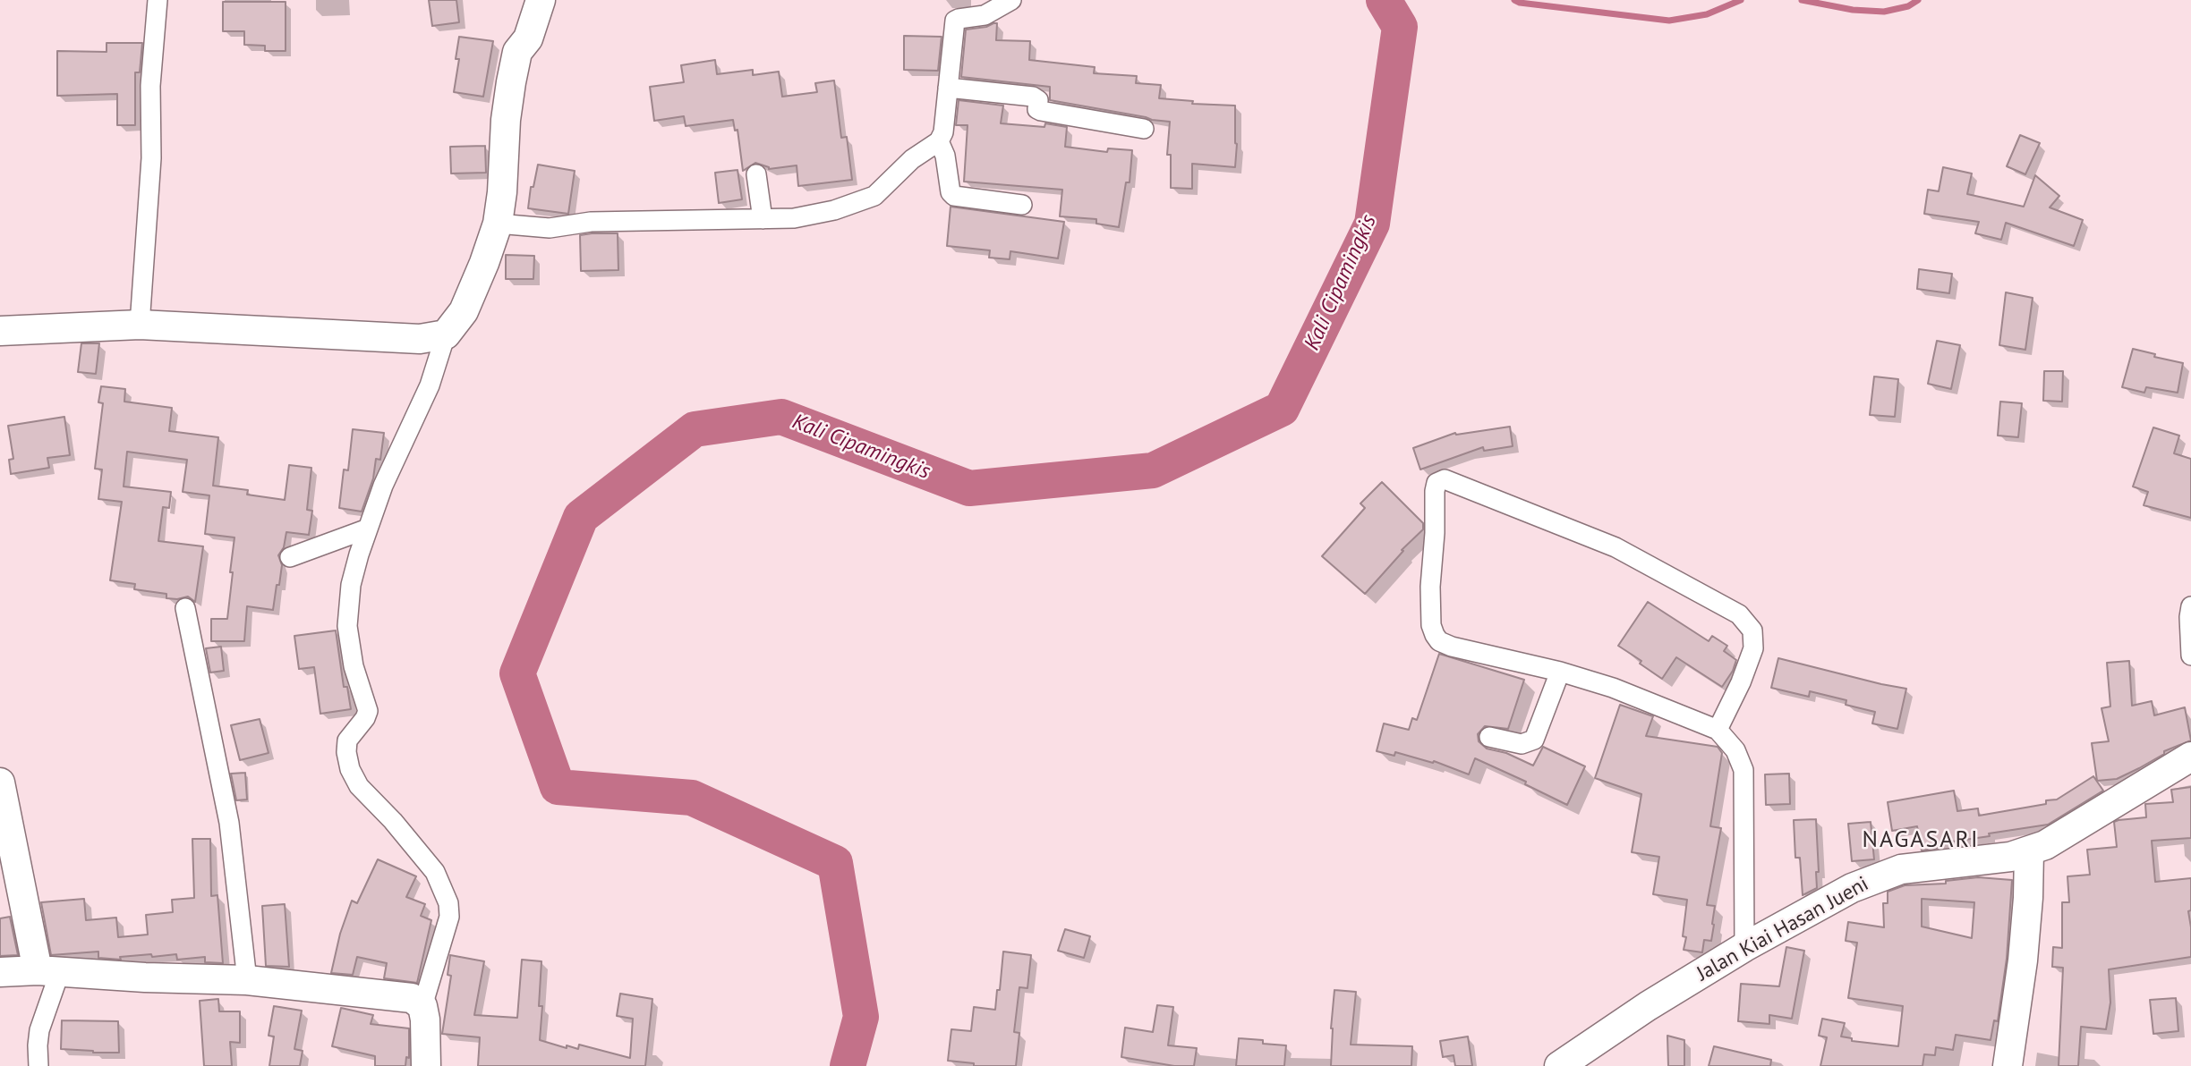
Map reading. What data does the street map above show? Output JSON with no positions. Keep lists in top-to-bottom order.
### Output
{
  "streets": {
    "street": ["Jalan Kiai Hasan Jueni"]
  },
  "districts": ["NAGASARI"],
  "water": ["Kali Cipamingkis"]
}
